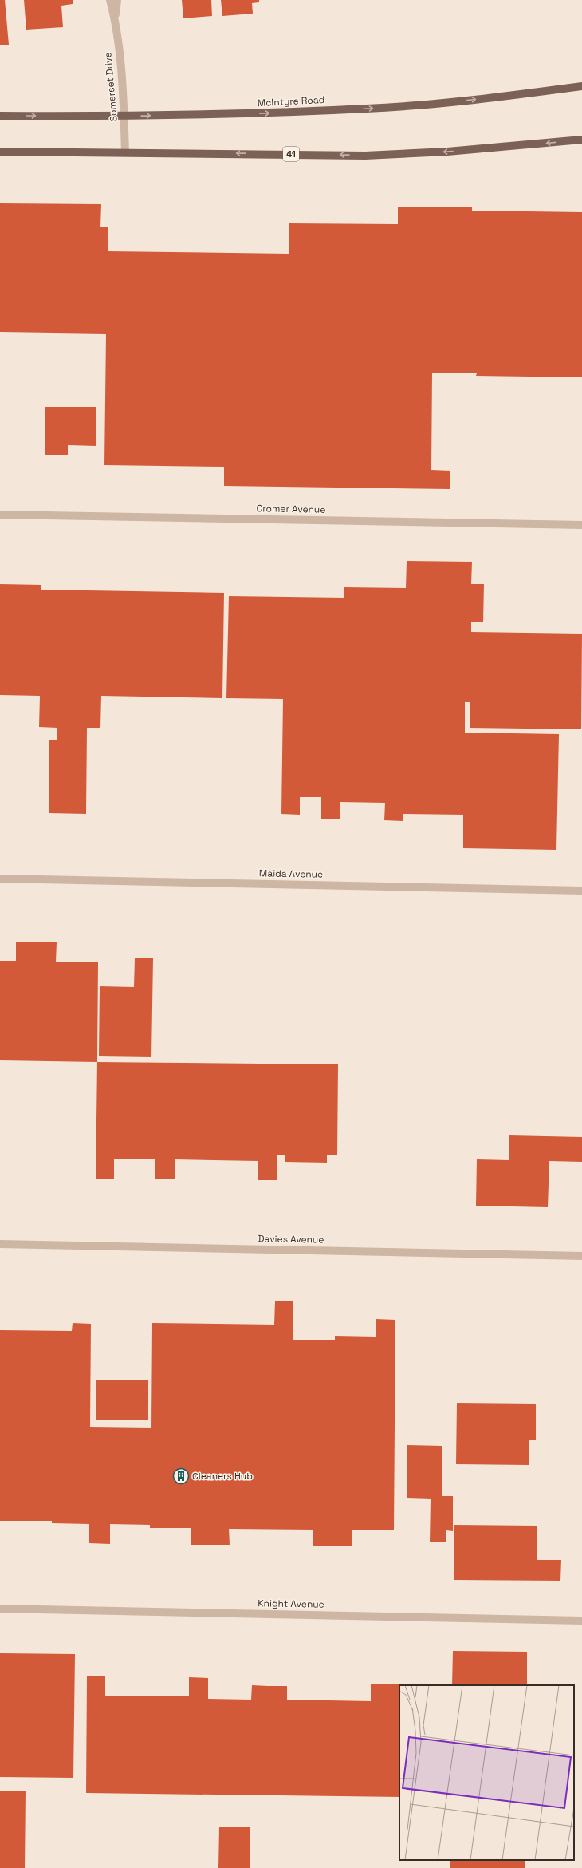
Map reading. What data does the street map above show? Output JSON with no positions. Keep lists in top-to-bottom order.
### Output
{
  "streets": {
    "main road": ["McIntyre Road", "41"],
    "street": [
      "Somerset Drive",
      "Cromer Avenue",
      "Maida Avenue",
      "Davies Avenue",
      "Knight Avenue"
    ]
  },
  "crossings": [
    ["Somerset Drive", "McIntyre Road"],
    ["Somerset Drive", "41"]
  ],
  "places": {
    "building": ["Cleaners Hub"]
  }
}
